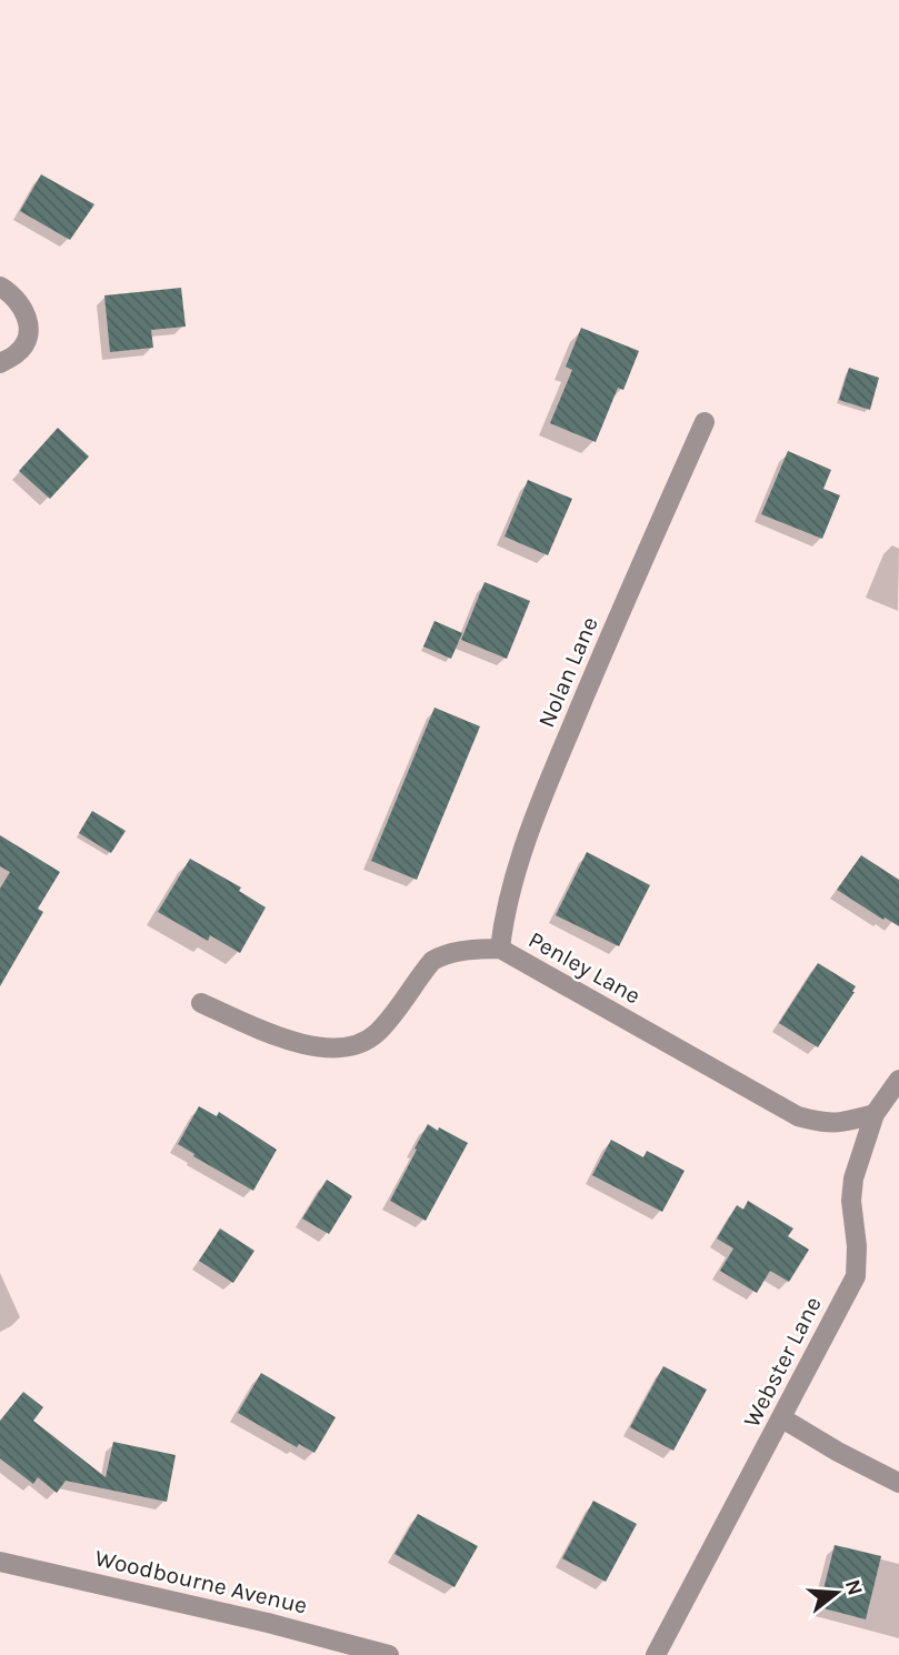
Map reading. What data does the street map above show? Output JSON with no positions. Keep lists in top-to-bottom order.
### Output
{
  "streets": {
    "street": [
      "Nolan Lane",
      "Penley Lane",
      "Webster Lane",
      "Woodbourne Avenue"
    ]
  },
  "crossings": [
    ["Nolan Lane", "Penley Lane"],
    ["Penley Lane", "Webster Lane"]
  ],
  "north": "right"
}
